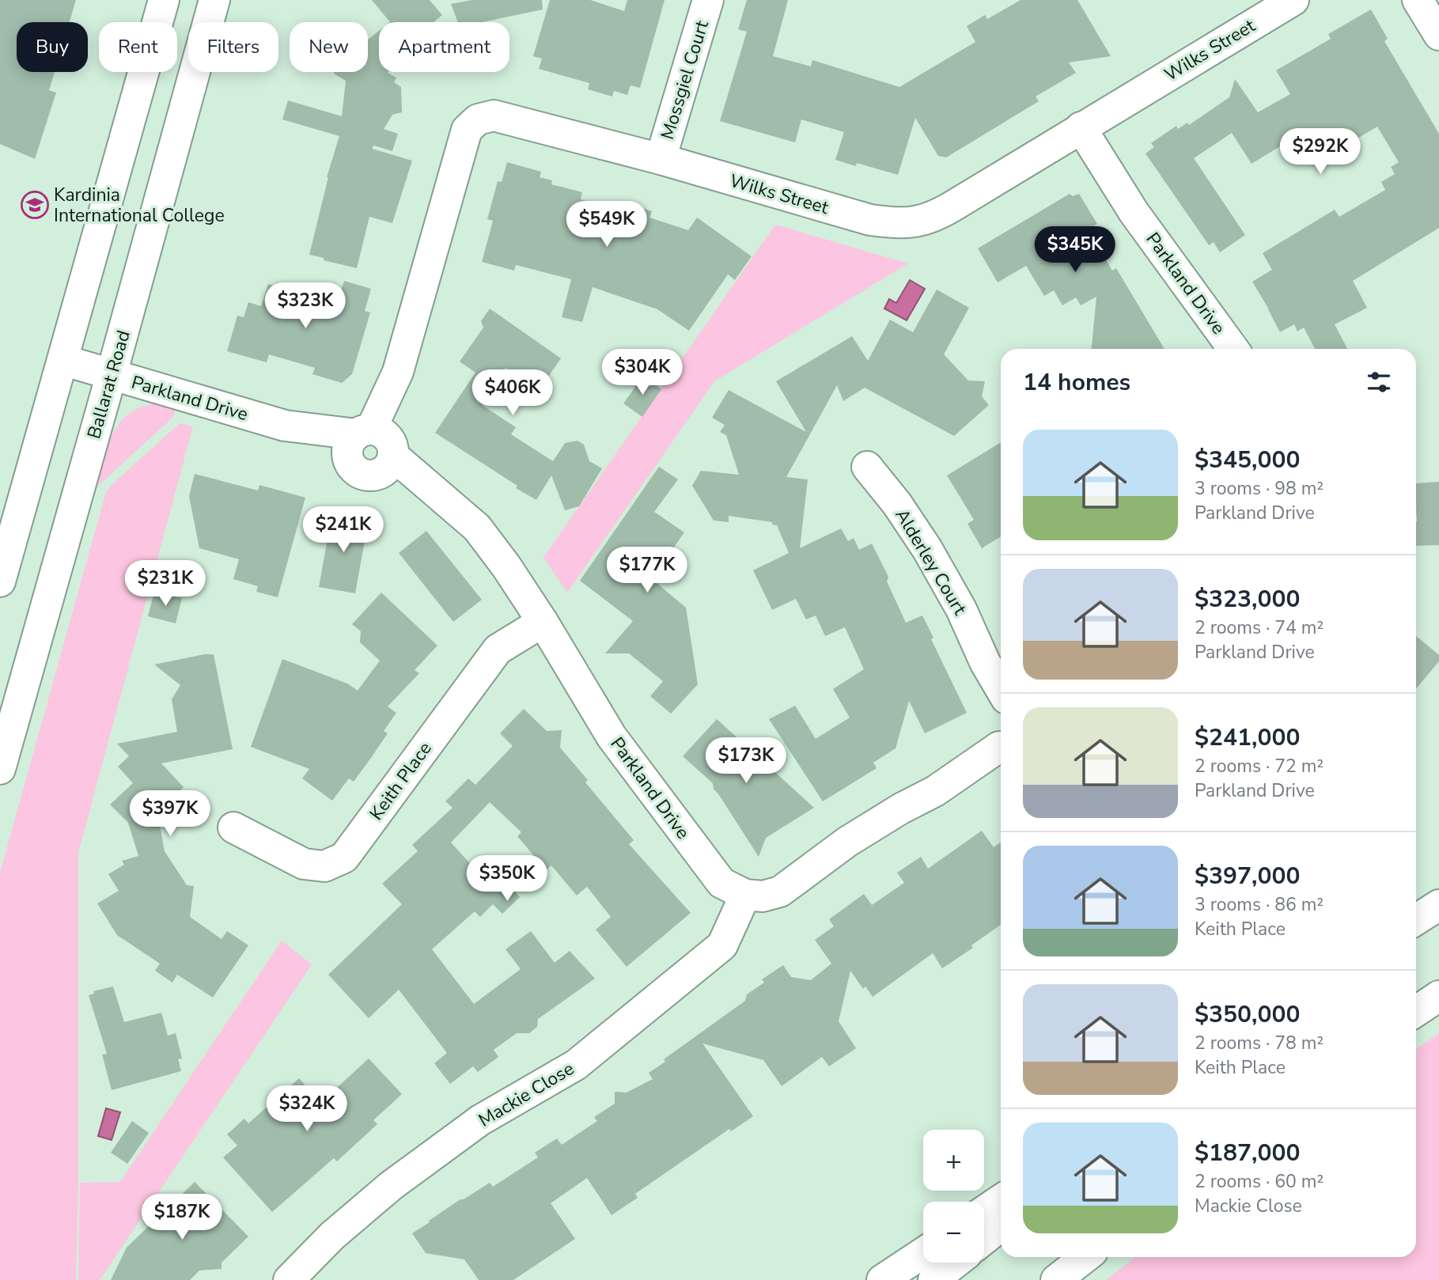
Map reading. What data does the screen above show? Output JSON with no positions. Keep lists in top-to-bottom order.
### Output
{
  "streets": {
    "main road": [
      "Wilks Street",
      "Mossgiel Court",
      "Parkland Drive",
      "Ballarat Road",
      "Alderley Court",
      "Keith Place",
      "Mackie Close"
    ]
  },
  "crossings": [
    ["Wilks Street", "Mossgiel Court"],
    ["Wilks Street", "Parkland Drive"],
    ["Parkland Drive", "Ballarat Road"],
    ["Parkland Drive", "Keith Place"],
    ["Parkland Drive", "Mackie Close"]
  ],
  "places": {
    "school or university": ["Kardinia International College"]
  },
  "page": {
    "chip": [
      "Buy",
      "Rent",
      "Filters",
      "New",
      "Apartment"
    ],
    "price": [
      "$292K",
      "$549K",
      "$345K",
      "$323K",
      "$304K",
      "$406K",
      "$241K",
      "$177K",
      "$231K",
      "$173K",
      "$397K",
      "$350K",
      "$324K",
      "$187K"
    ],
    "heading": "14 homes",
    "list": [
      {
        "name": "$345,000",
        "note": "3 rooms · 98 m² · Parkland Drive"
      },
      {
        "name": "$323,000",
        "note": "2 rooms · 74 m² · Parkland Drive"
      },
      {
        "name": "$241,000",
        "note": "2 rooms · 72 m² · Parkland Drive"
      },
      {
        "name": "$397,000",
        "note": "3 rooms · 86 m² · Keith Place"
      },
      {
        "name": "$350,000",
        "note": "2 rooms · 78 m² · Keith Place"
      },
      {
        "name": "$187,000",
        "note": "2 rooms · 60 m² · Mackie Close"
      }
    ],
    "map_buttons": ["+", "−"]
  }
}
